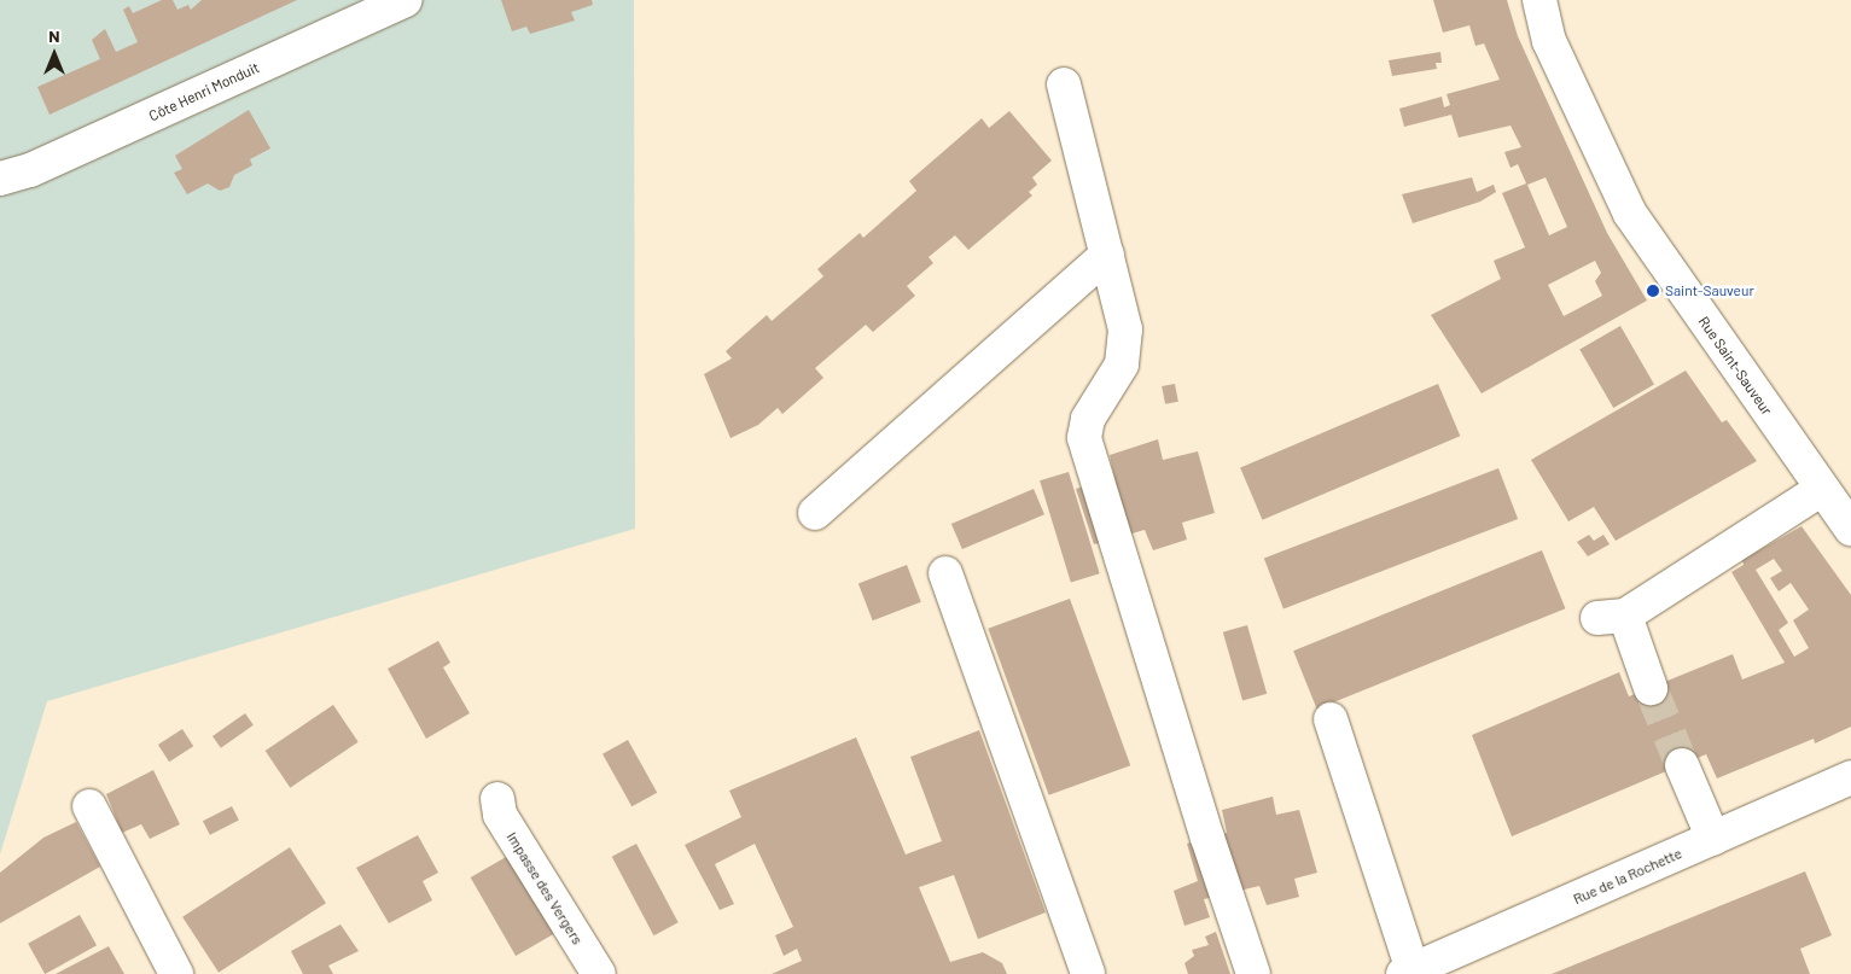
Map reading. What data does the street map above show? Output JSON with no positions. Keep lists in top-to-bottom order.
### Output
{
  "streets": {
    "street": [
      "Côte Henri Monduit",
      "Rue Saint-Sauveur",
      "Rue de la Rochette",
      "Impasse des Vergers"
    ]
  },
  "places": ["Saint-Sauveur"],
  "north": "top"
}
